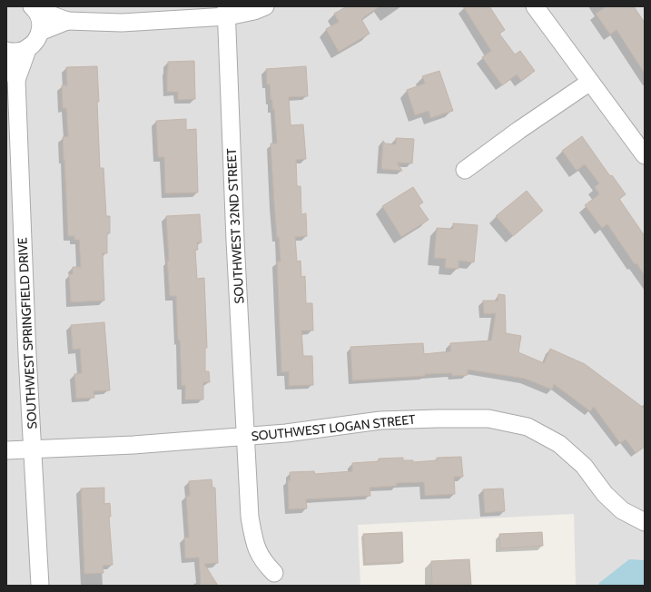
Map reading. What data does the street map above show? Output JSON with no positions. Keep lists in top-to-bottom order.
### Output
{
  "streets": {
    "street": ["SOUTHWEST 32ND STREET", "SOUTHWEST SPRINGFIELD DRIVE", "SOUTHWEST LOGAN STREET"]
  },
  "crossings": [
    ["SOUTHWEST 32ND STREET", "SOUTHWEST LOGAN STREET"],
    ["SOUTHWEST SPRINGFIELD DRIVE", "SOUTHWEST LOGAN STREET"]
  ]
}
